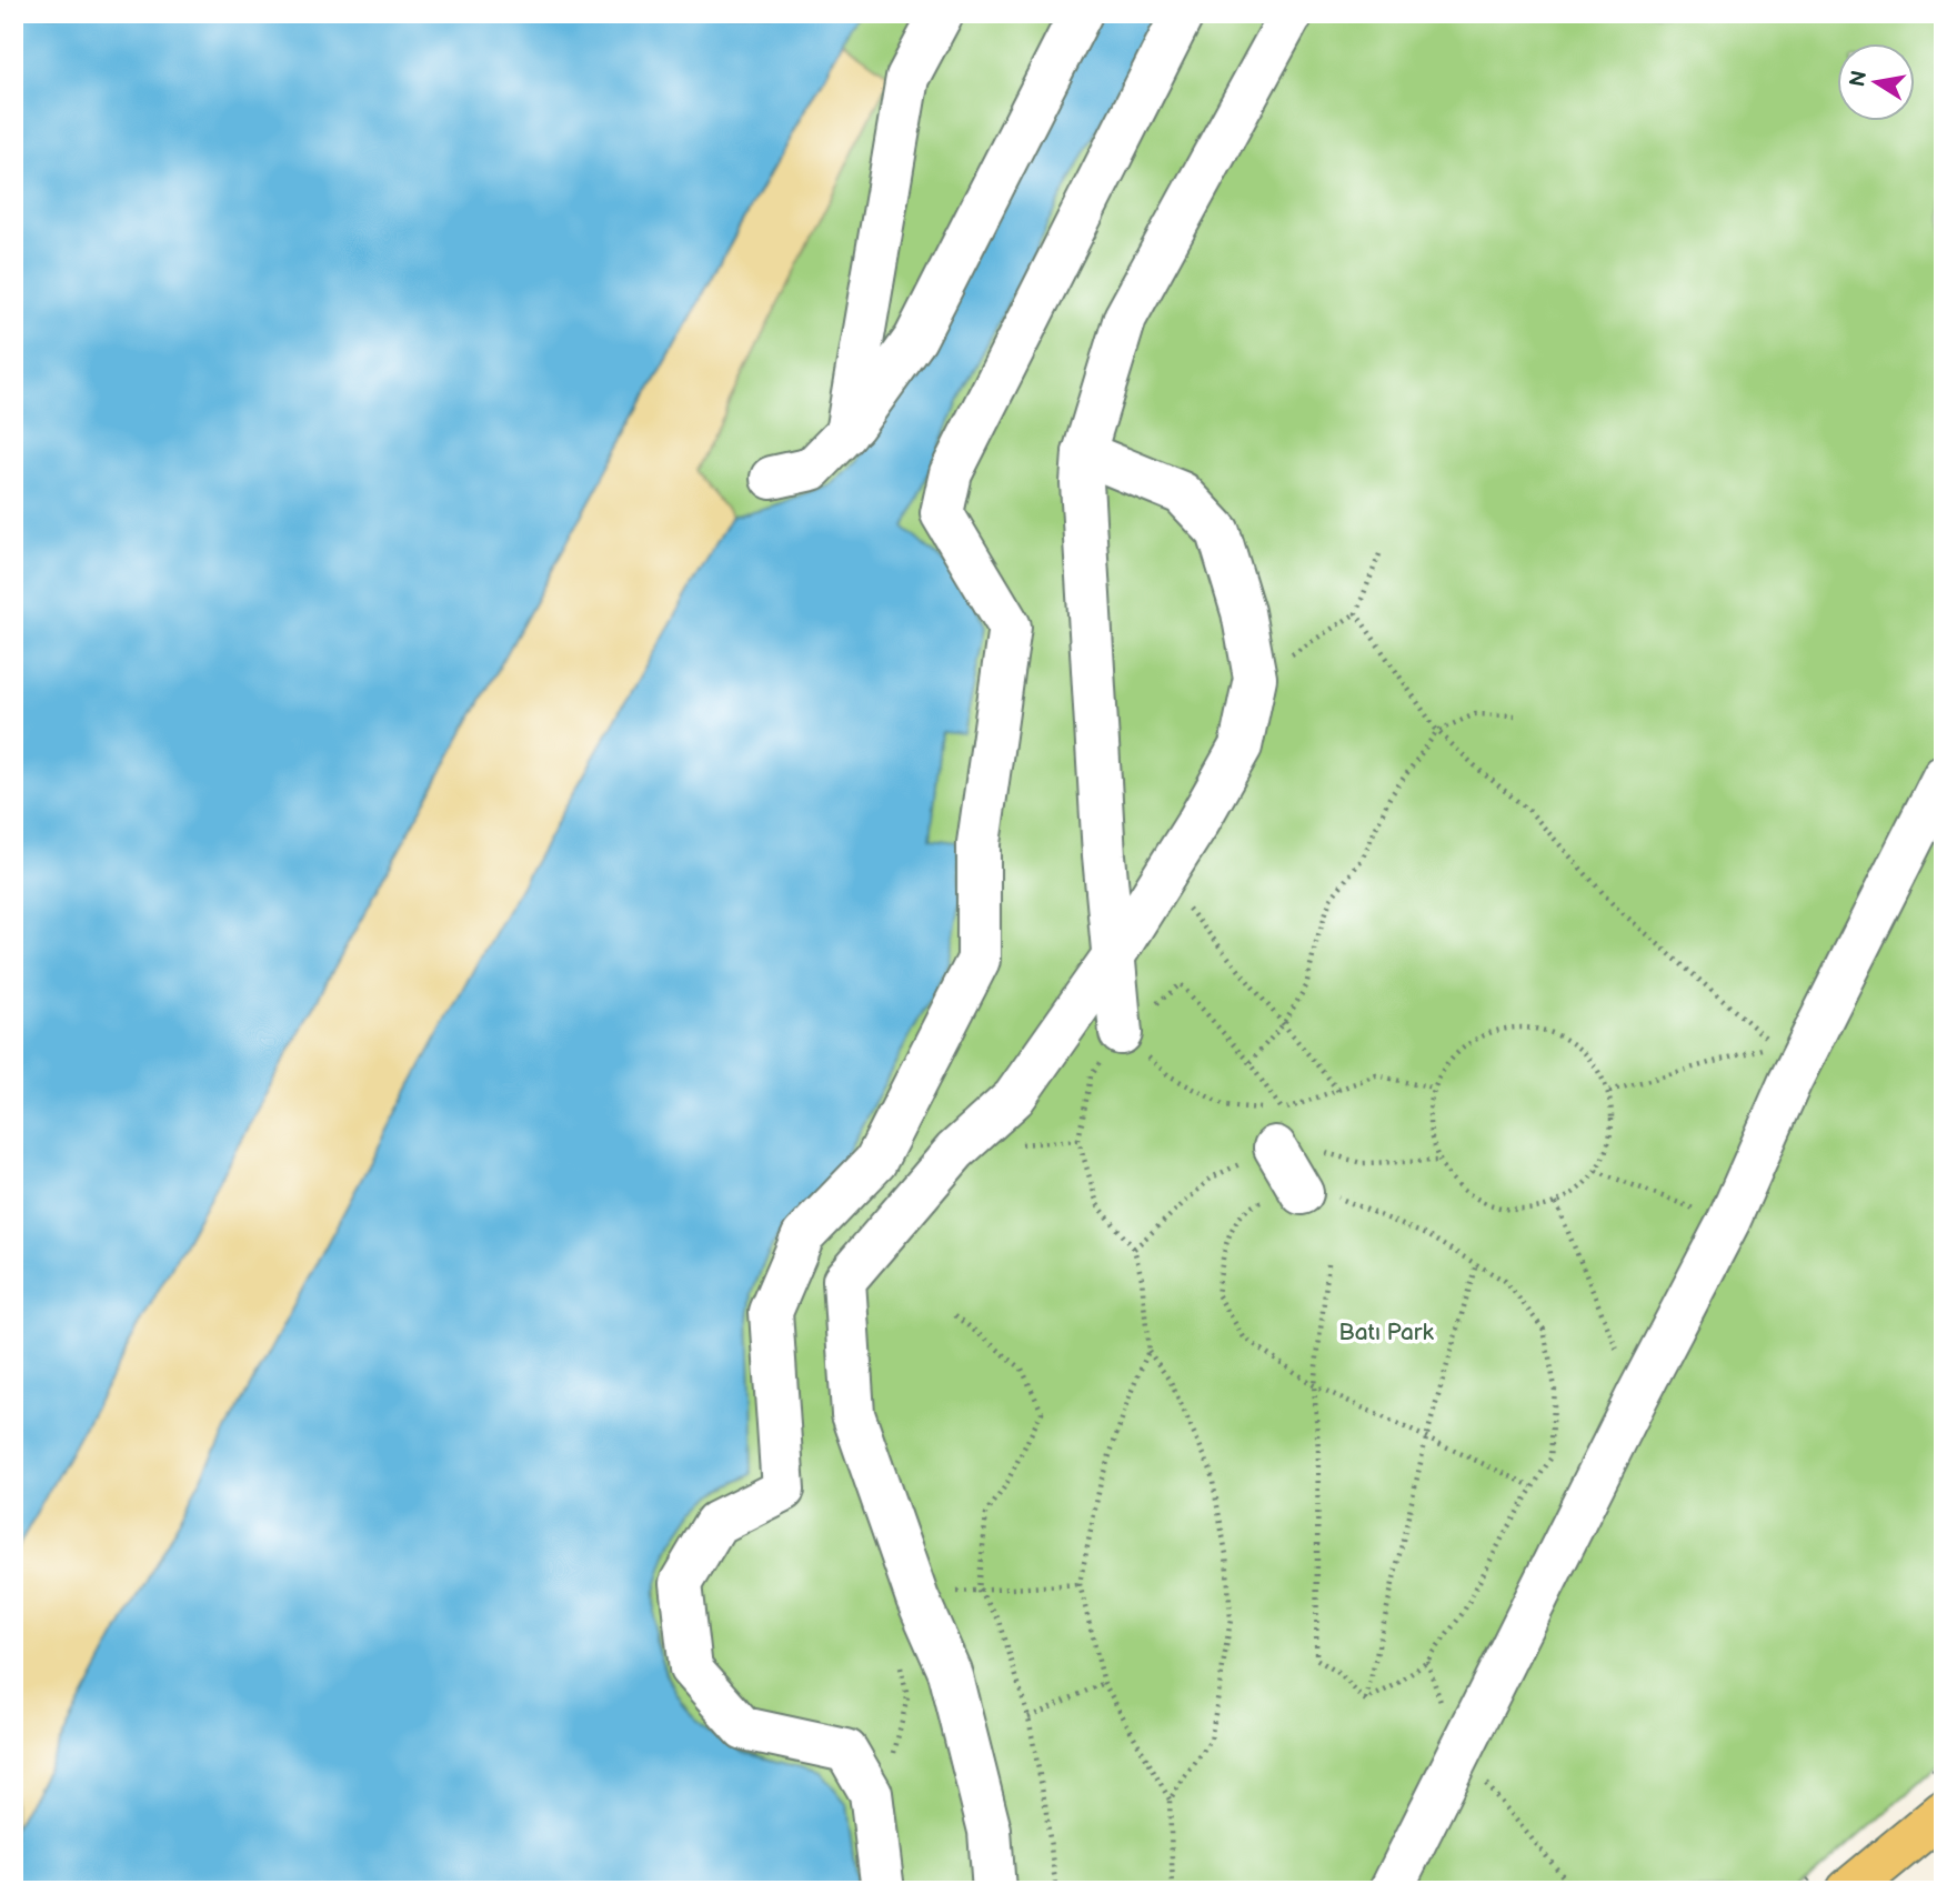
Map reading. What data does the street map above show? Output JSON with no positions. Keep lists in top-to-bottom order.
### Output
{
  "parks": ["Batı Park"],
  "north": "left"
}
